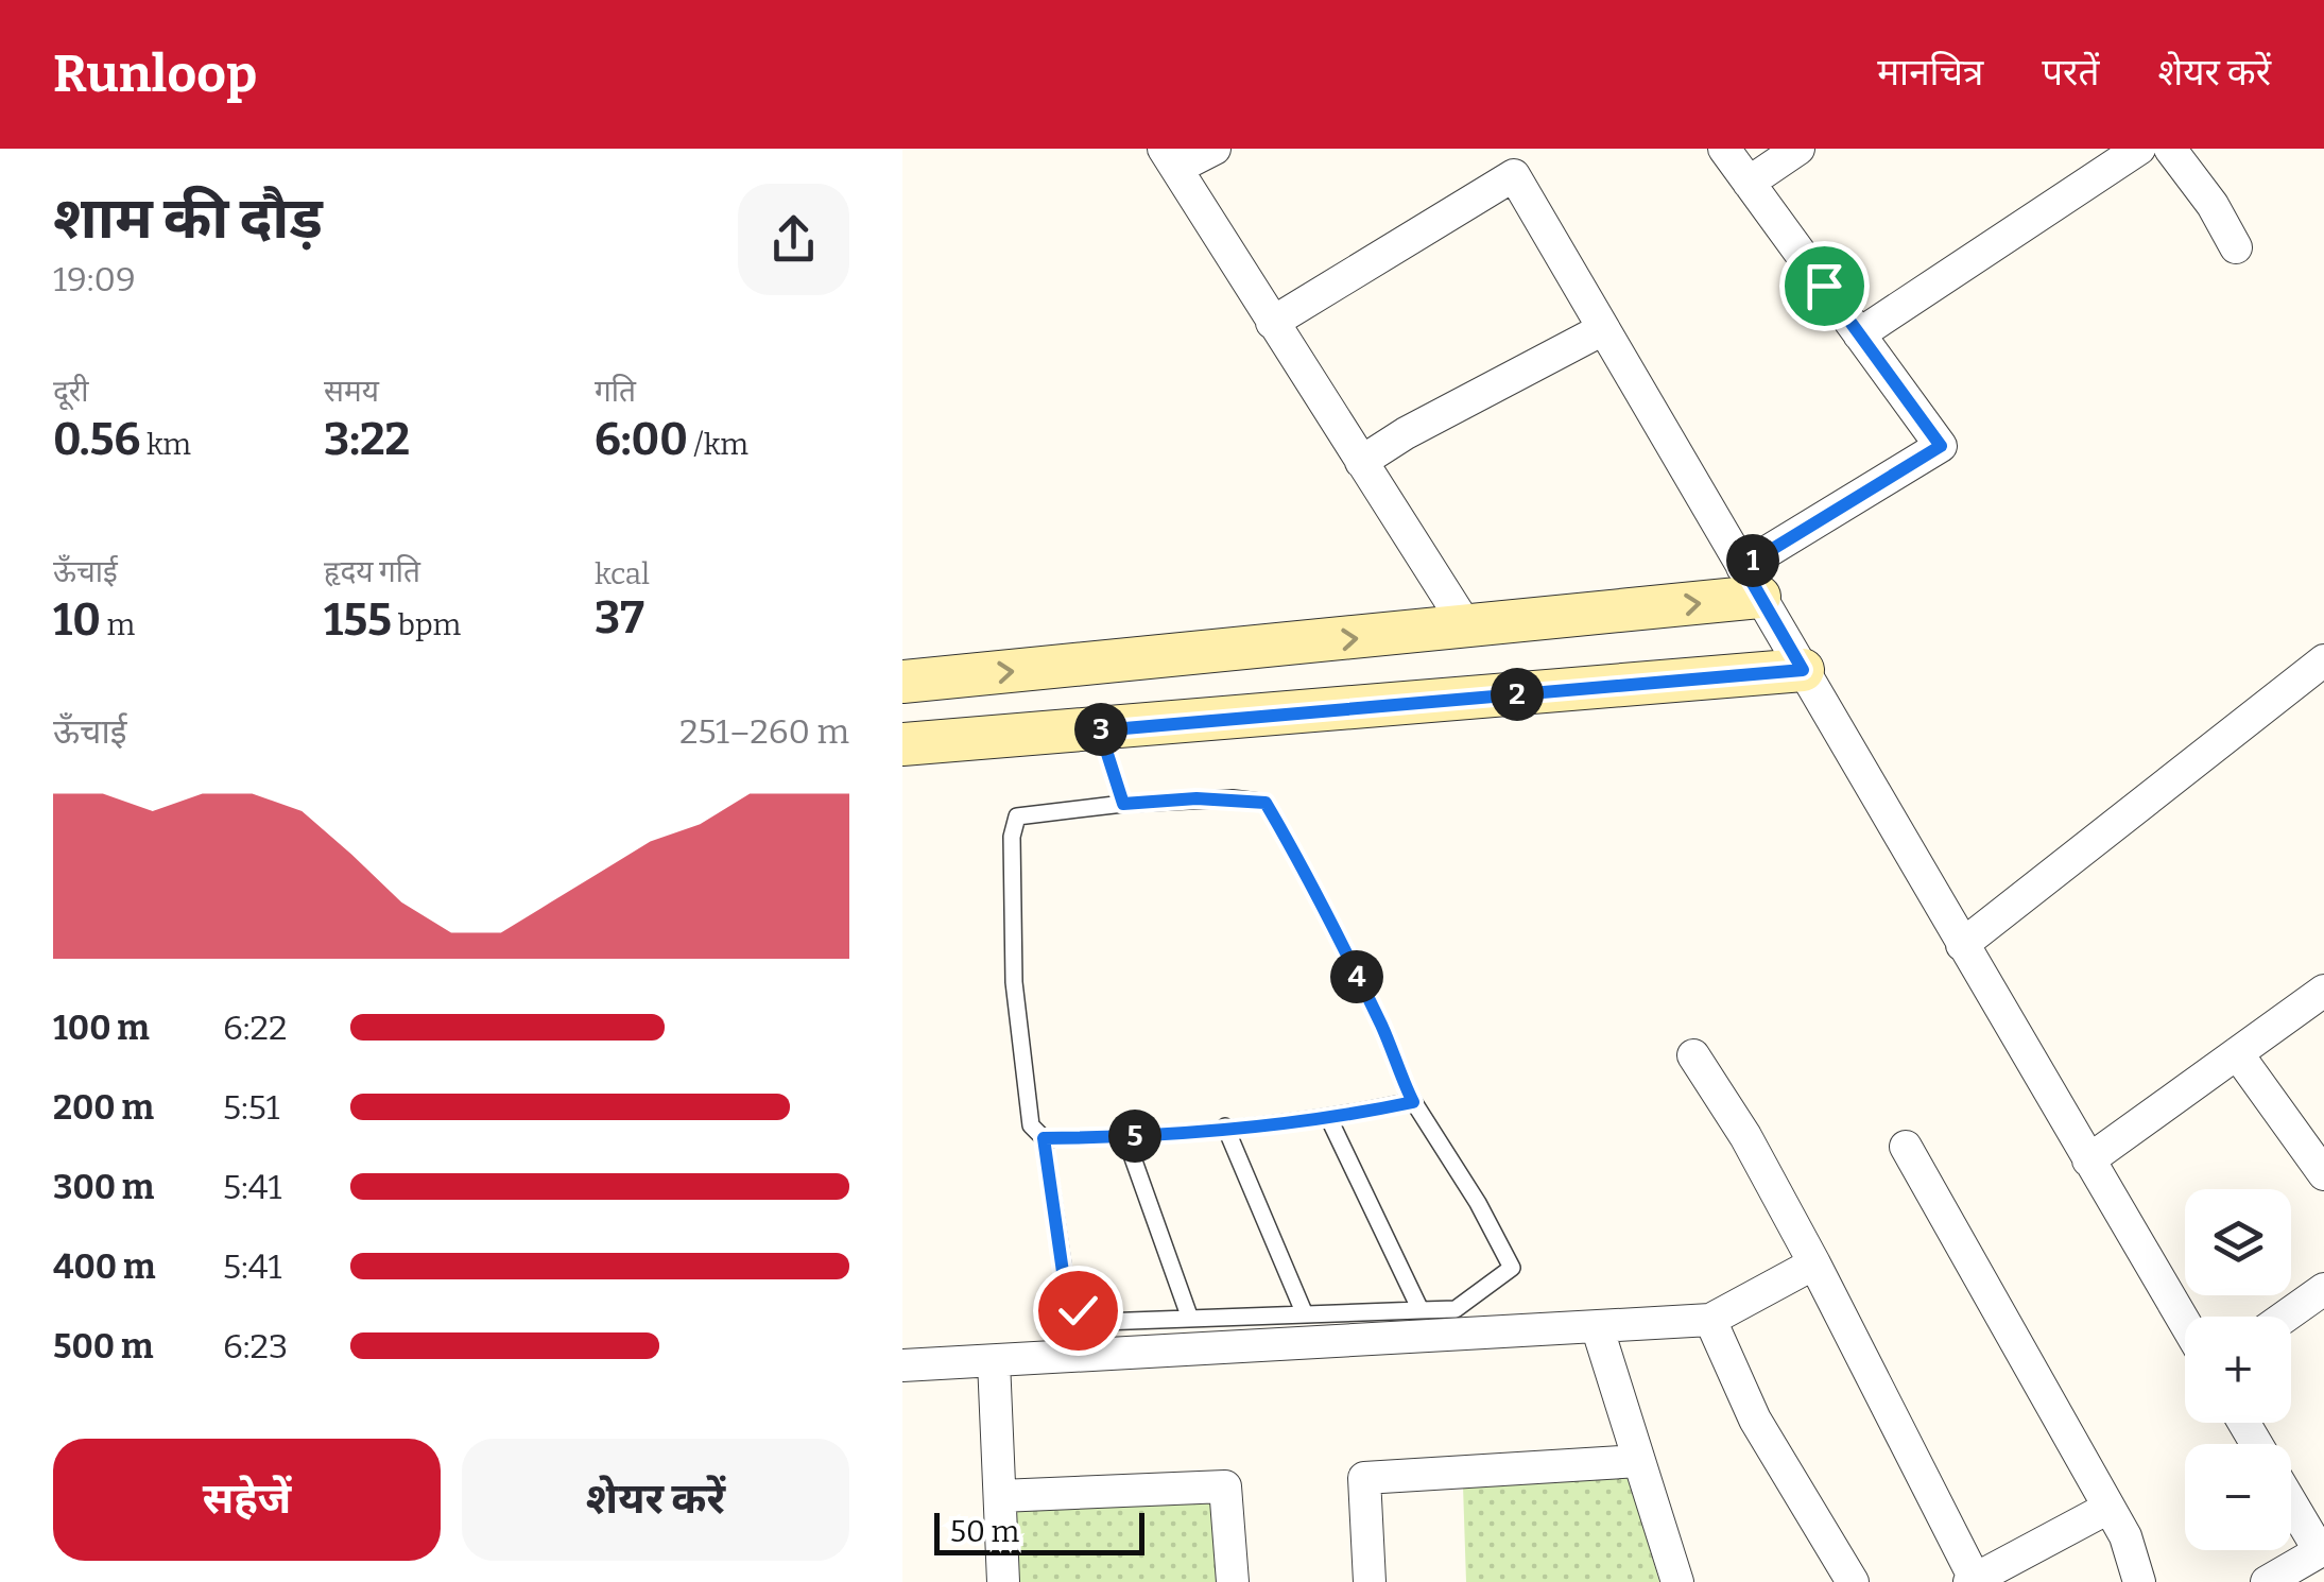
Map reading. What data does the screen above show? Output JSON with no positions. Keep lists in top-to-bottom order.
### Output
{
  "scale_bar": "50 m",
  "page": {
    "header": "Runloop",
    "nav": ["मानचित्र", "परतें", "शेयर करें"],
    "heading": ["शाम की दौड़", "19:09"],
    "stats": [
      ["दूरी", "0.56 km"],
      ["समय", "3:22"],
      ["गति", "6:00 /km"],
      ["ऊँचाई", "10 m"],
      ["हृदय गति", "155 bpm"],
      ["kcal", "37"]
    ],
    "pins": [
      "1",
      "2",
      "3",
      "4",
      "5"
    ],
    "chart": ["ऊँचाई", "251–260 m"],
    "list": [
      {
        "name": "100 m",
        "note": "6:22"
      },
      {
        "name": "200 m",
        "note": "5:51"
      },
      {
        "name": "300 m",
        "note": "5:41"
      },
      {
        "name": "400 m",
        "note": "5:41"
      },
      {
        "name": "500 m",
        "note": "6:23"
      }
    ],
    "map_buttons": ["+", "−"],
    "buttons": ["सहेजें", "शेयर करें"],
    "scale": "50 m"
  }
}
